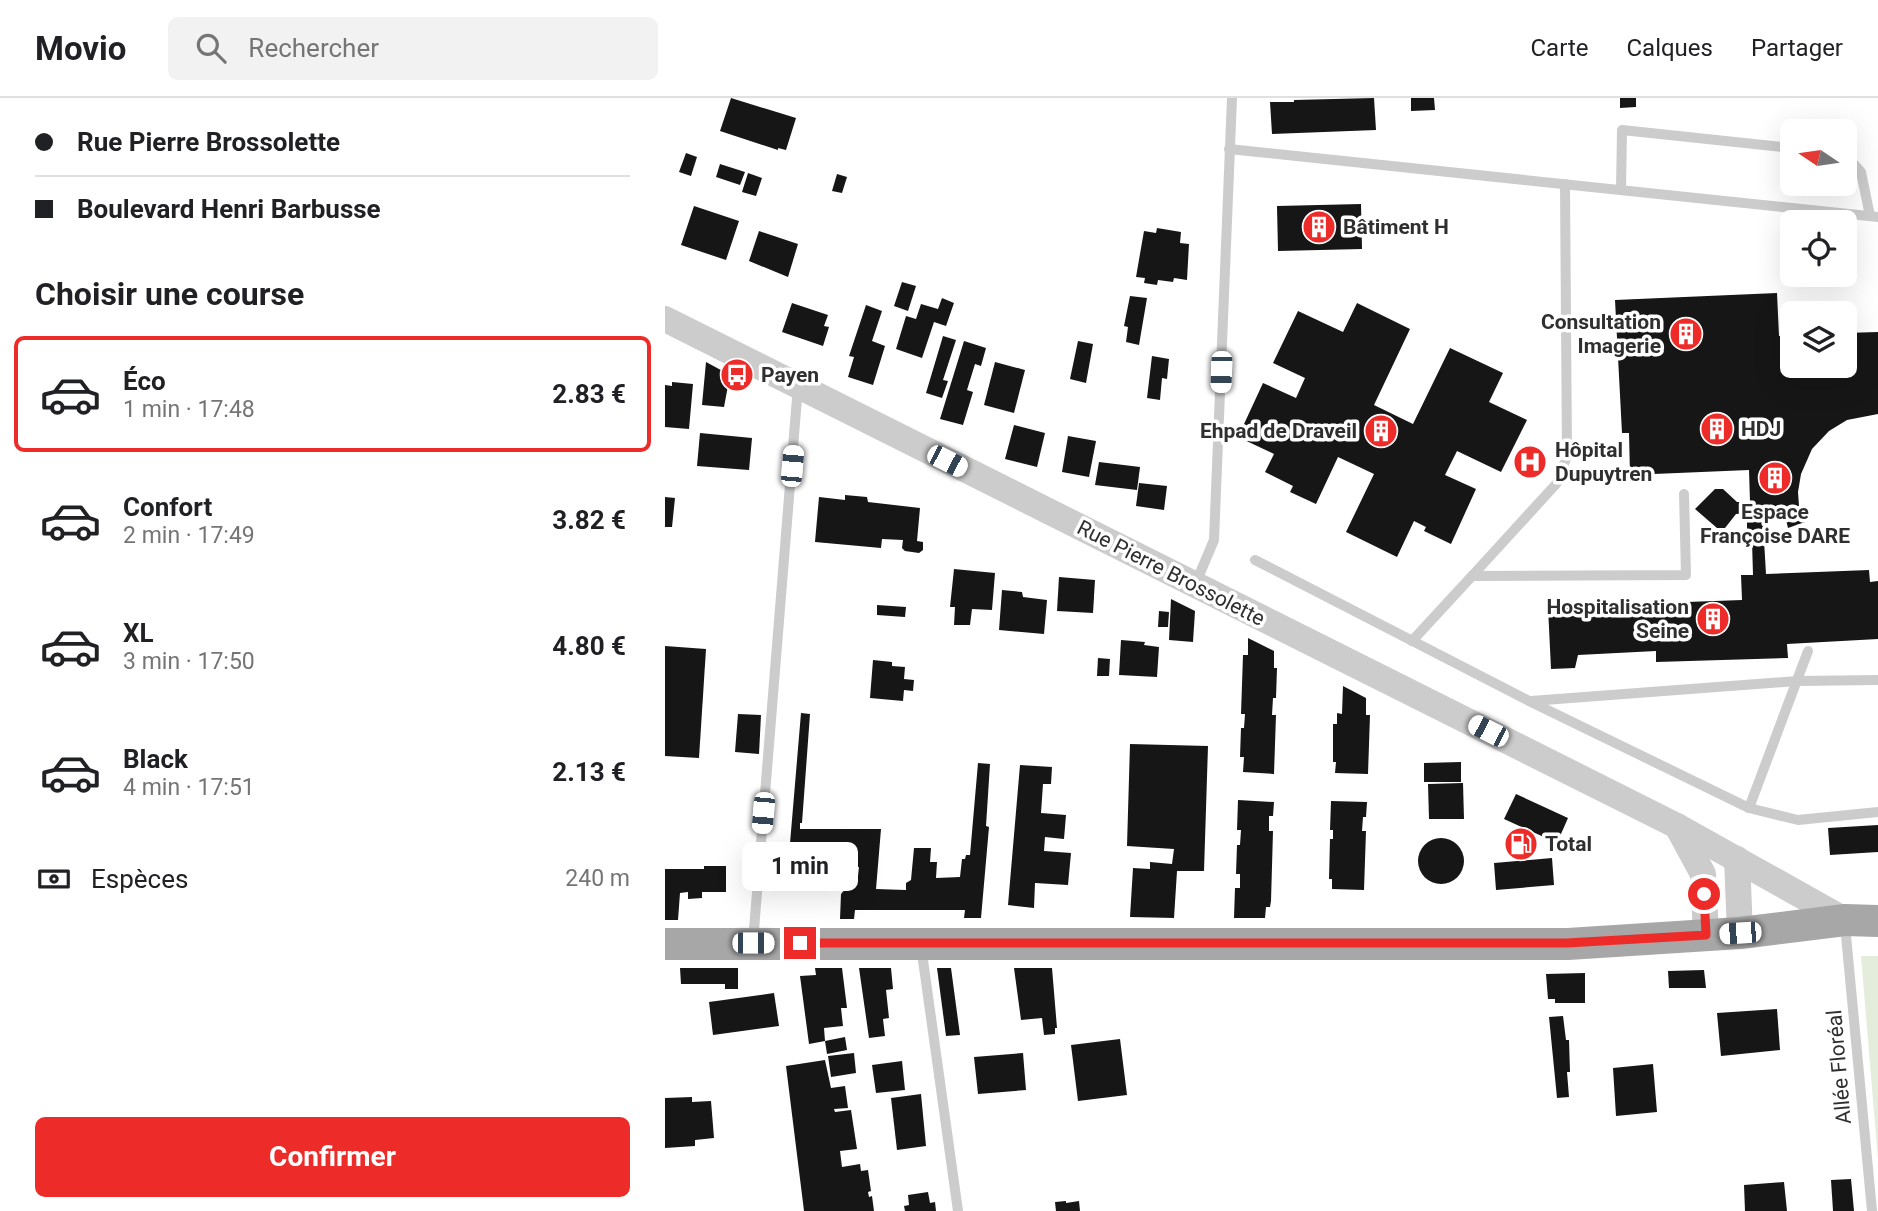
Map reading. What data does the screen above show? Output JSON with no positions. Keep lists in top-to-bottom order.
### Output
{
  "streets": {
    "street": ["Rue Pierre Brossolette"],
    "lane": ["Allée Floréal"]
  },
  "crossings": [
    ["Rue Pierre Brossolette", "Allée Floréal"]
  ],
  "places": {
    "building": [
      "Bâtiment H",
      "Consultation Imagerie",
      "HDJ",
      "Ehpad de Draveil",
      "Espace Françoise DARE",
      "Hospitalisation Seine"
    ],
    "bus stop": ["Payen"],
    "hospital": ["Hôpital Dupuytren"],
    "fuel station": ["Total"]
  },
  "north": "left",
  "page": {
    "header": "Movio",
    "search": "Rechercher",
    "nav": ["Carte", "Calques", "Partager"],
    "banner": ["Rue Pierre Brossolette", "Boulevard Henri Barbusse"],
    "heading": "Choisir une course",
    "list": [
      {
        "name": "Éco",
        "note": "1 min · 17:48",
        "value": "2.83 €"
      },
      {
        "name": "Confort",
        "note": "2 min · 17:49",
        "value": "3.82 €"
      },
      {
        "name": "XL",
        "note": "3 min · 17:50",
        "value": "4.80 €"
      },
      {
        "name": "Black",
        "note": "4 min · 17:51",
        "value": "2.13 €"
      }
    ],
    "pay": ["Espèces", "240 m"],
    "bubble": "1 min",
    "buttons": "Confirmer"
  }
}
